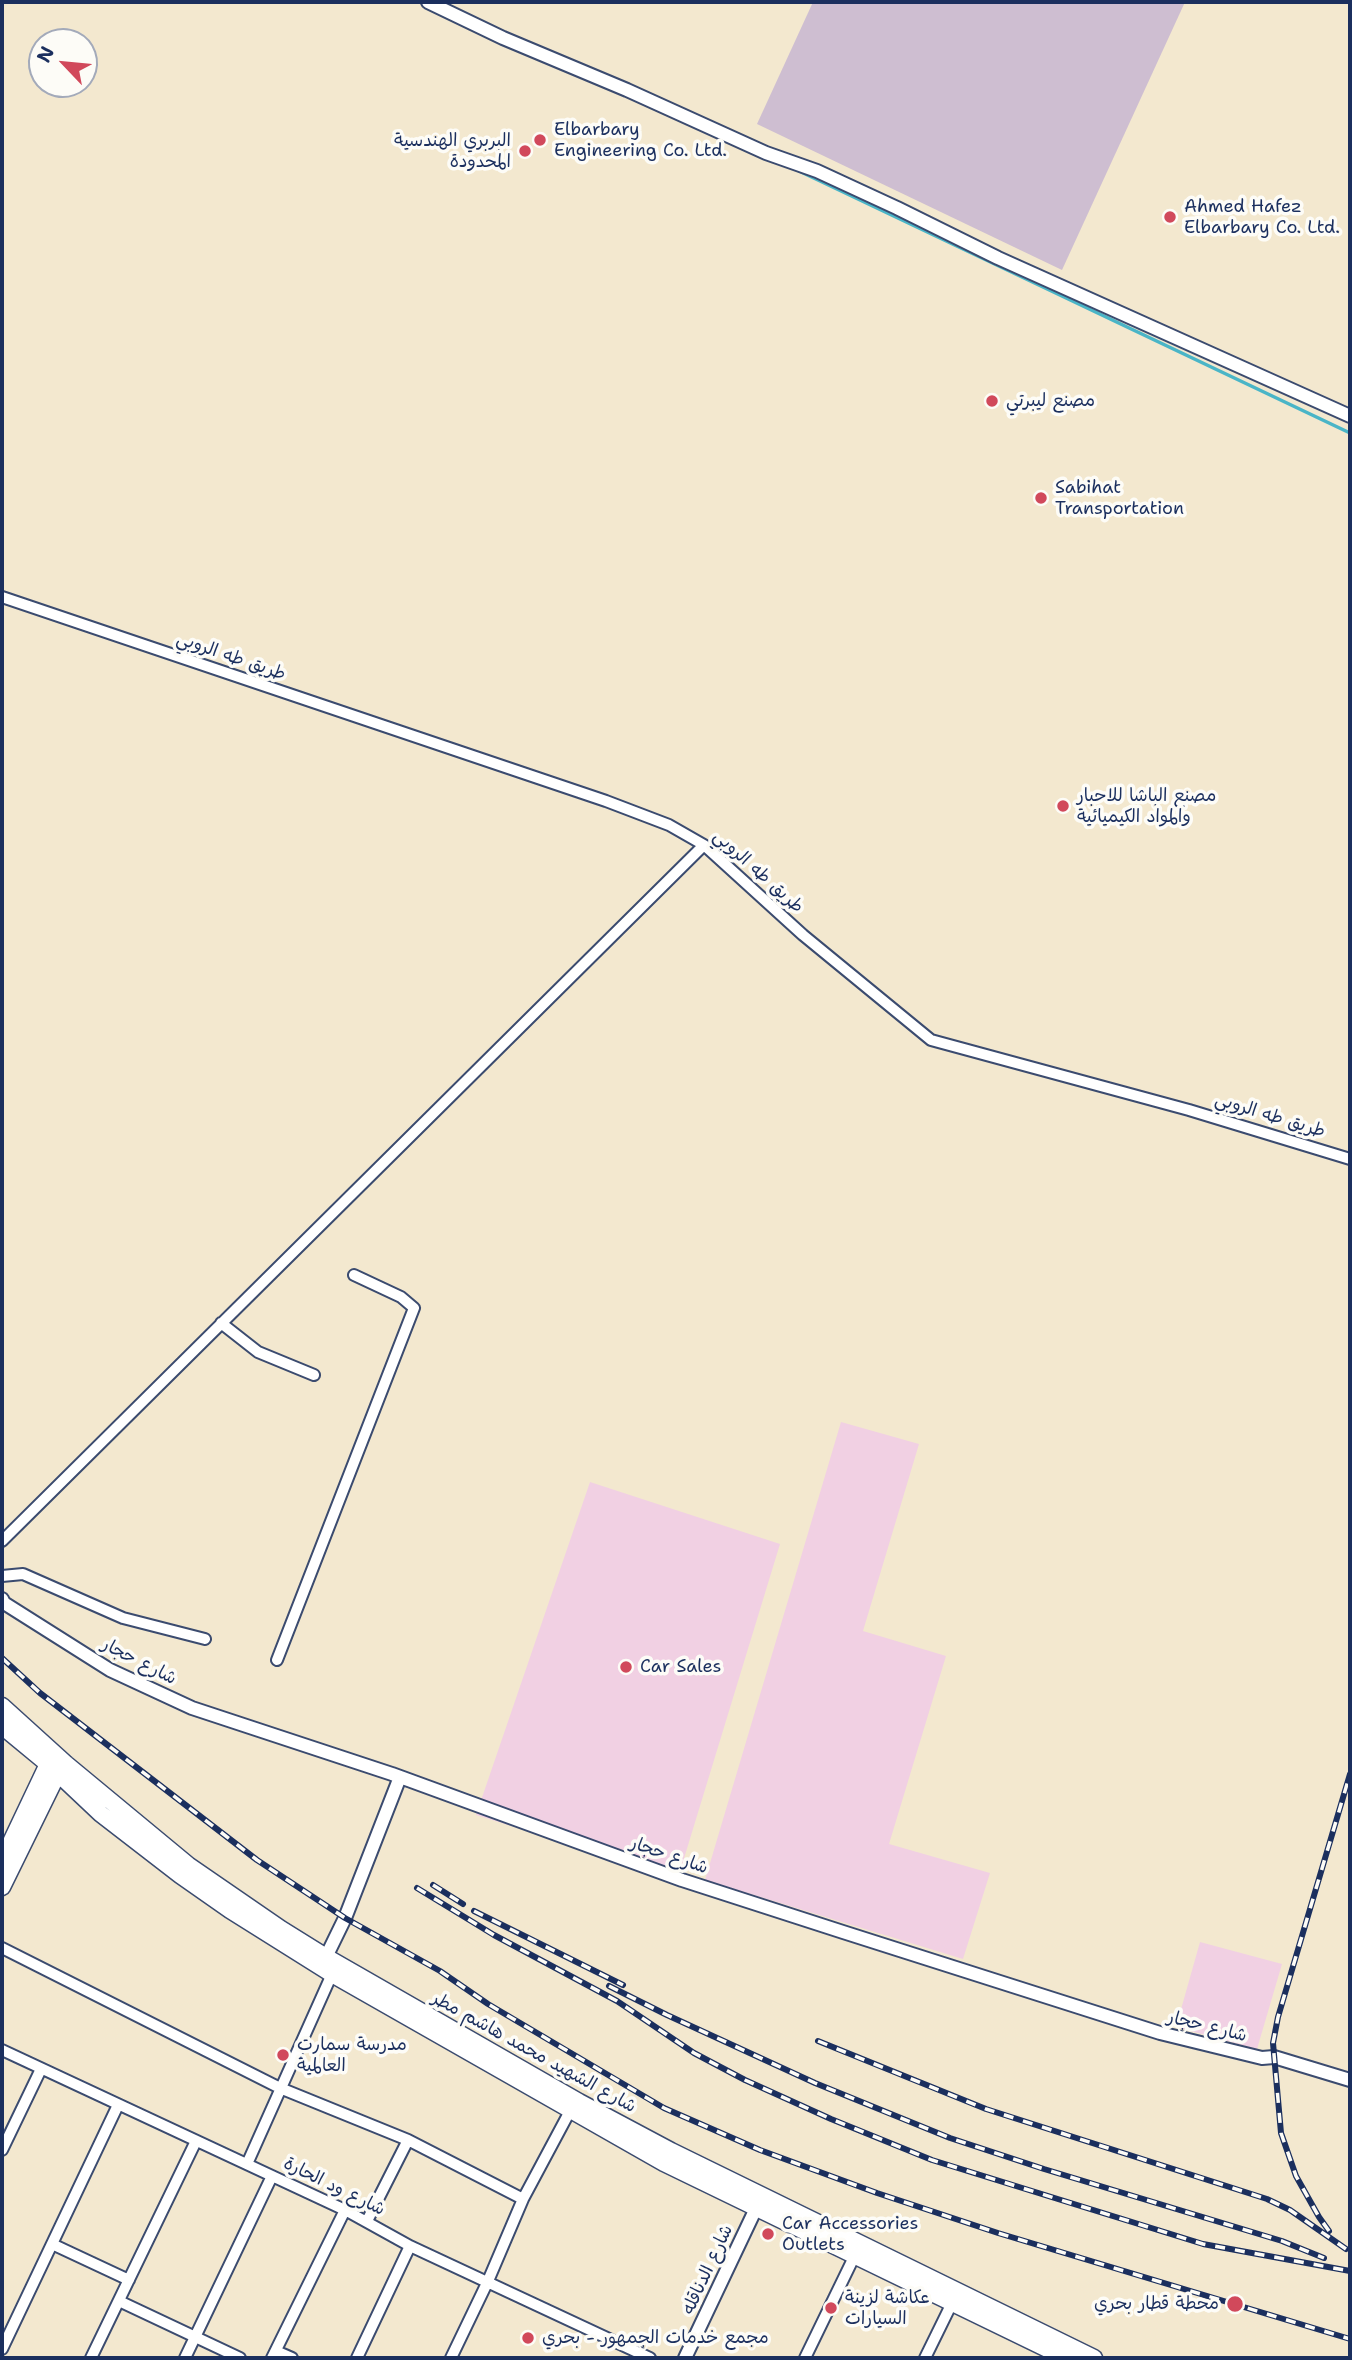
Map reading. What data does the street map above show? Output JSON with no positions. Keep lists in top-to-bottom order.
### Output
{
  "streets": {
    "main road": ["شارع الشهيد محمد هاشم مطر"],
    "street": [
      "طريق طه الروبي",
      "شارع حجار",
      "شارع ود الحارة",
      "شارع الدناقله"
    ]
  },
  "crossings": [
    ["شارع الشهيد محمد هاشم مطر", "شارع الدناقله"]
  ],
  "places": [
    "Elbarbary Engineering Co. Ltd.",
    "البربري الهندسية المحدودة",
    "Ahmed Hafez Elbarbary Co. Ltd.",
    "مصنع ليبرتي",
    "Sabihat Transportation",
    "مصنع الباشا للاحبار والمواد الكيميائية",
    "Car Sales",
    "مدرسة سمارت العالمية",
    "Car Accessories Outlets",
    "محطة قطار بحري",
    "عكاشة لزينة السيارات",
    "مجمع خدمات الجمهور - بحري"
  ],
  "north": "top left"
}
